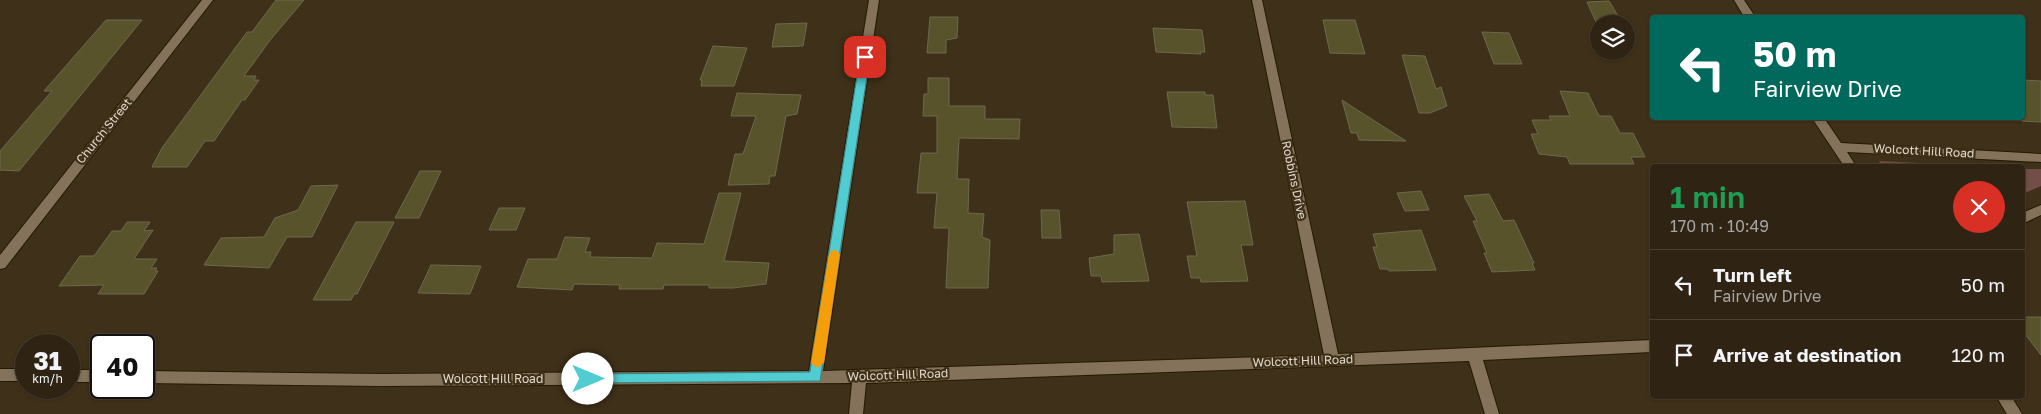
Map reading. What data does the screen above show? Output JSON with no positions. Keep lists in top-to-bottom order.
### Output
{
  "streets": {
    "street": ["Church Street", "Wolcott Hill Road", "Robbins Drive"]
  },
  "crossings": [
    ["Wolcott Hill Road", "Robbins Drive"]
  ],
  "page": {
    "turn": ["50 m", "Fairview Drive"],
    "heading": ["1 min", "170 m · 10:49"],
    "list": [
      {
        "name": "Turn left",
        "note": "Fairview Drive",
        "value": "50 m"
      },
      {
        "name": "Arrive at destination",
        "value": "120 m"
      }
    ],
    "speed": "31 km/h",
    "limit": "40"
  }
}
